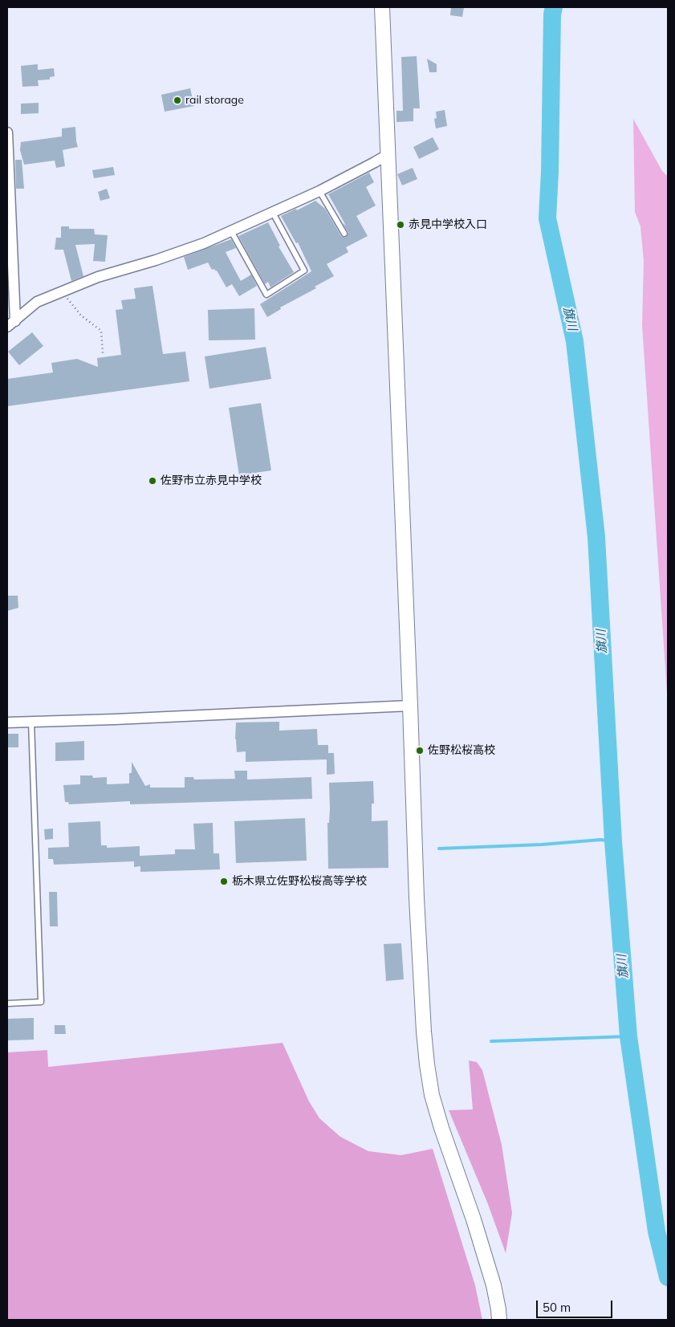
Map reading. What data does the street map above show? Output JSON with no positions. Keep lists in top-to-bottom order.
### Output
{
  "water": ["旗川"],
  "places": [
    "rail storage",
    "赤見中学校入口",
    "佐野市立赤見中学校",
    "佐野松桜高校",
    "栃木県立佐野松桜高等学校"
  ],
  "scale_bar": "50 m"
}
